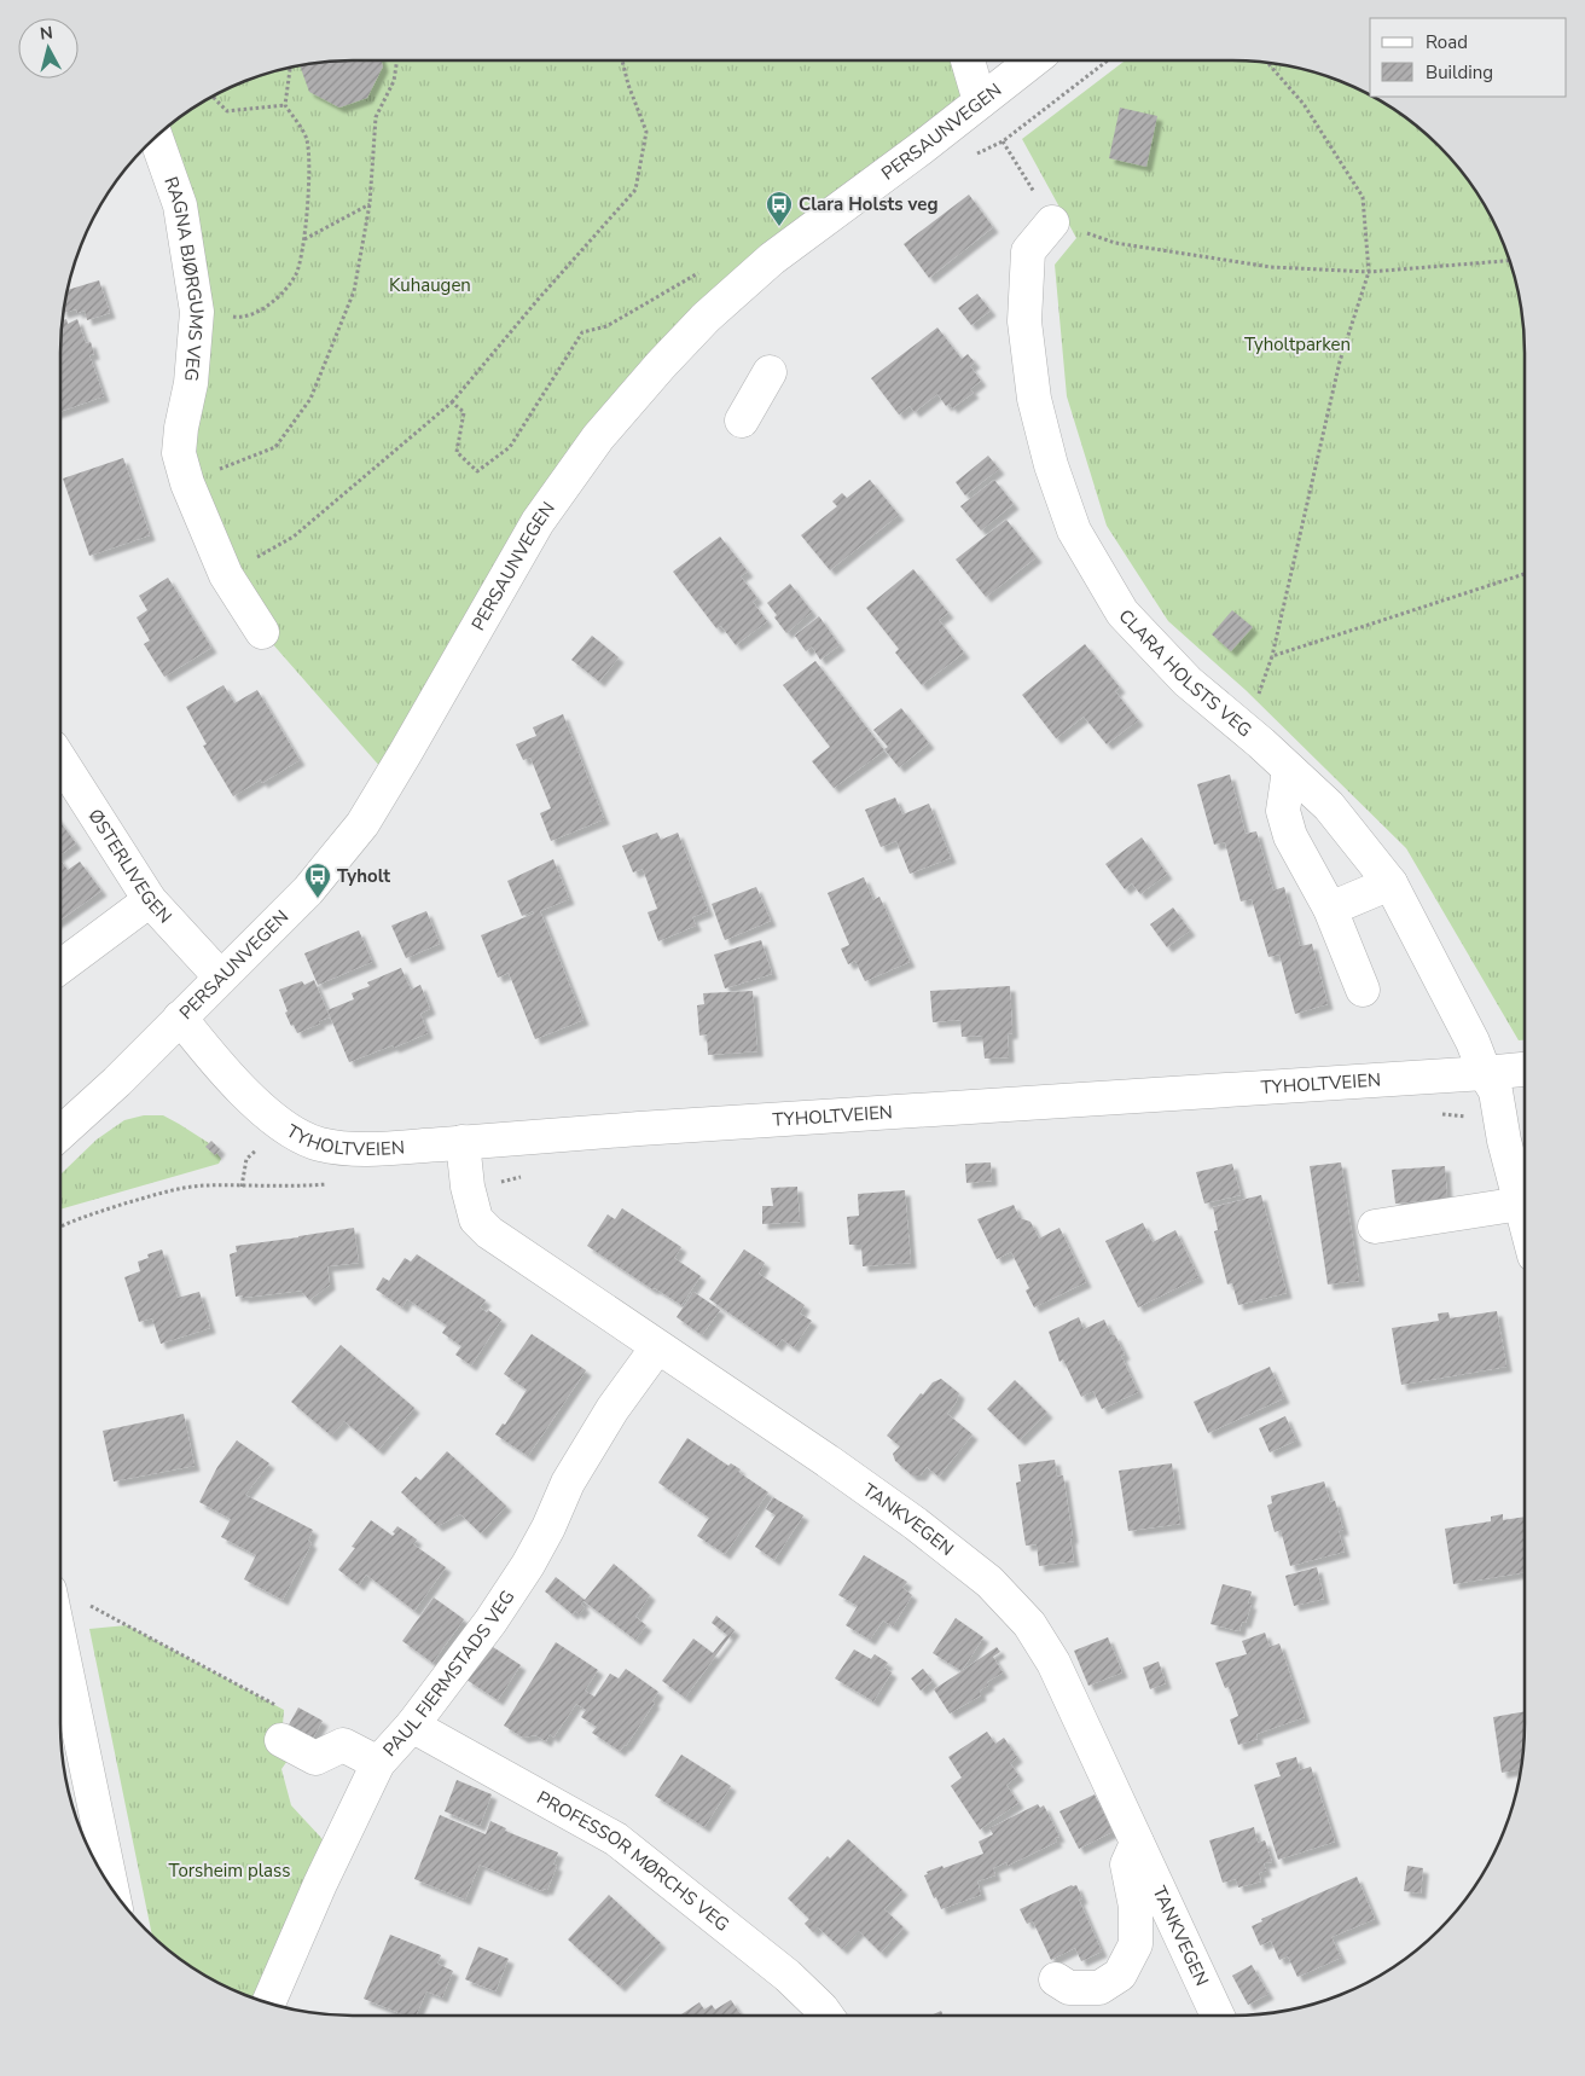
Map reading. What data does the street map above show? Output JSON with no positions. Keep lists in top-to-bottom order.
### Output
{
  "streets": {
    "street": [
      "PERSAUNVEGEN",
      "RAGNA BJØRGUMS VEG",
      "CLARA HOLSTS VEG",
      "ØSTERLIVEGEN",
      "TYHOLTVEIEN",
      "TANKVEGEN",
      "PAUL FJERMSTADS VEG",
      "PROFESSOR MØRCHS VEG"
    ]
  },
  "crossings": [
    ["PERSAUNVEGEN", "ØSTERLIVEGEN"],
    ["PERSAUNVEGEN", "TYHOLTVEIEN"],
    ["CLARA HOLSTS VEG", "TYHOLTVEIEN"],
    ["TYHOLTVEIEN", "TANKVEGEN"],
    ["TANKVEGEN", "PAUL FJERMSTADS VEG"],
    ["PAUL FJERMSTADS VEG", "PROFESSOR MØRCHS VEG"]
  ],
  "parks": ["Kuhaugen", "Tyholtparken", "Torsheim plass"],
  "places": {
    "bus stop": ["Clara Holsts veg", "Tyholt"]
  },
  "legend": ["Road", "Building"],
  "north": "top"
}
